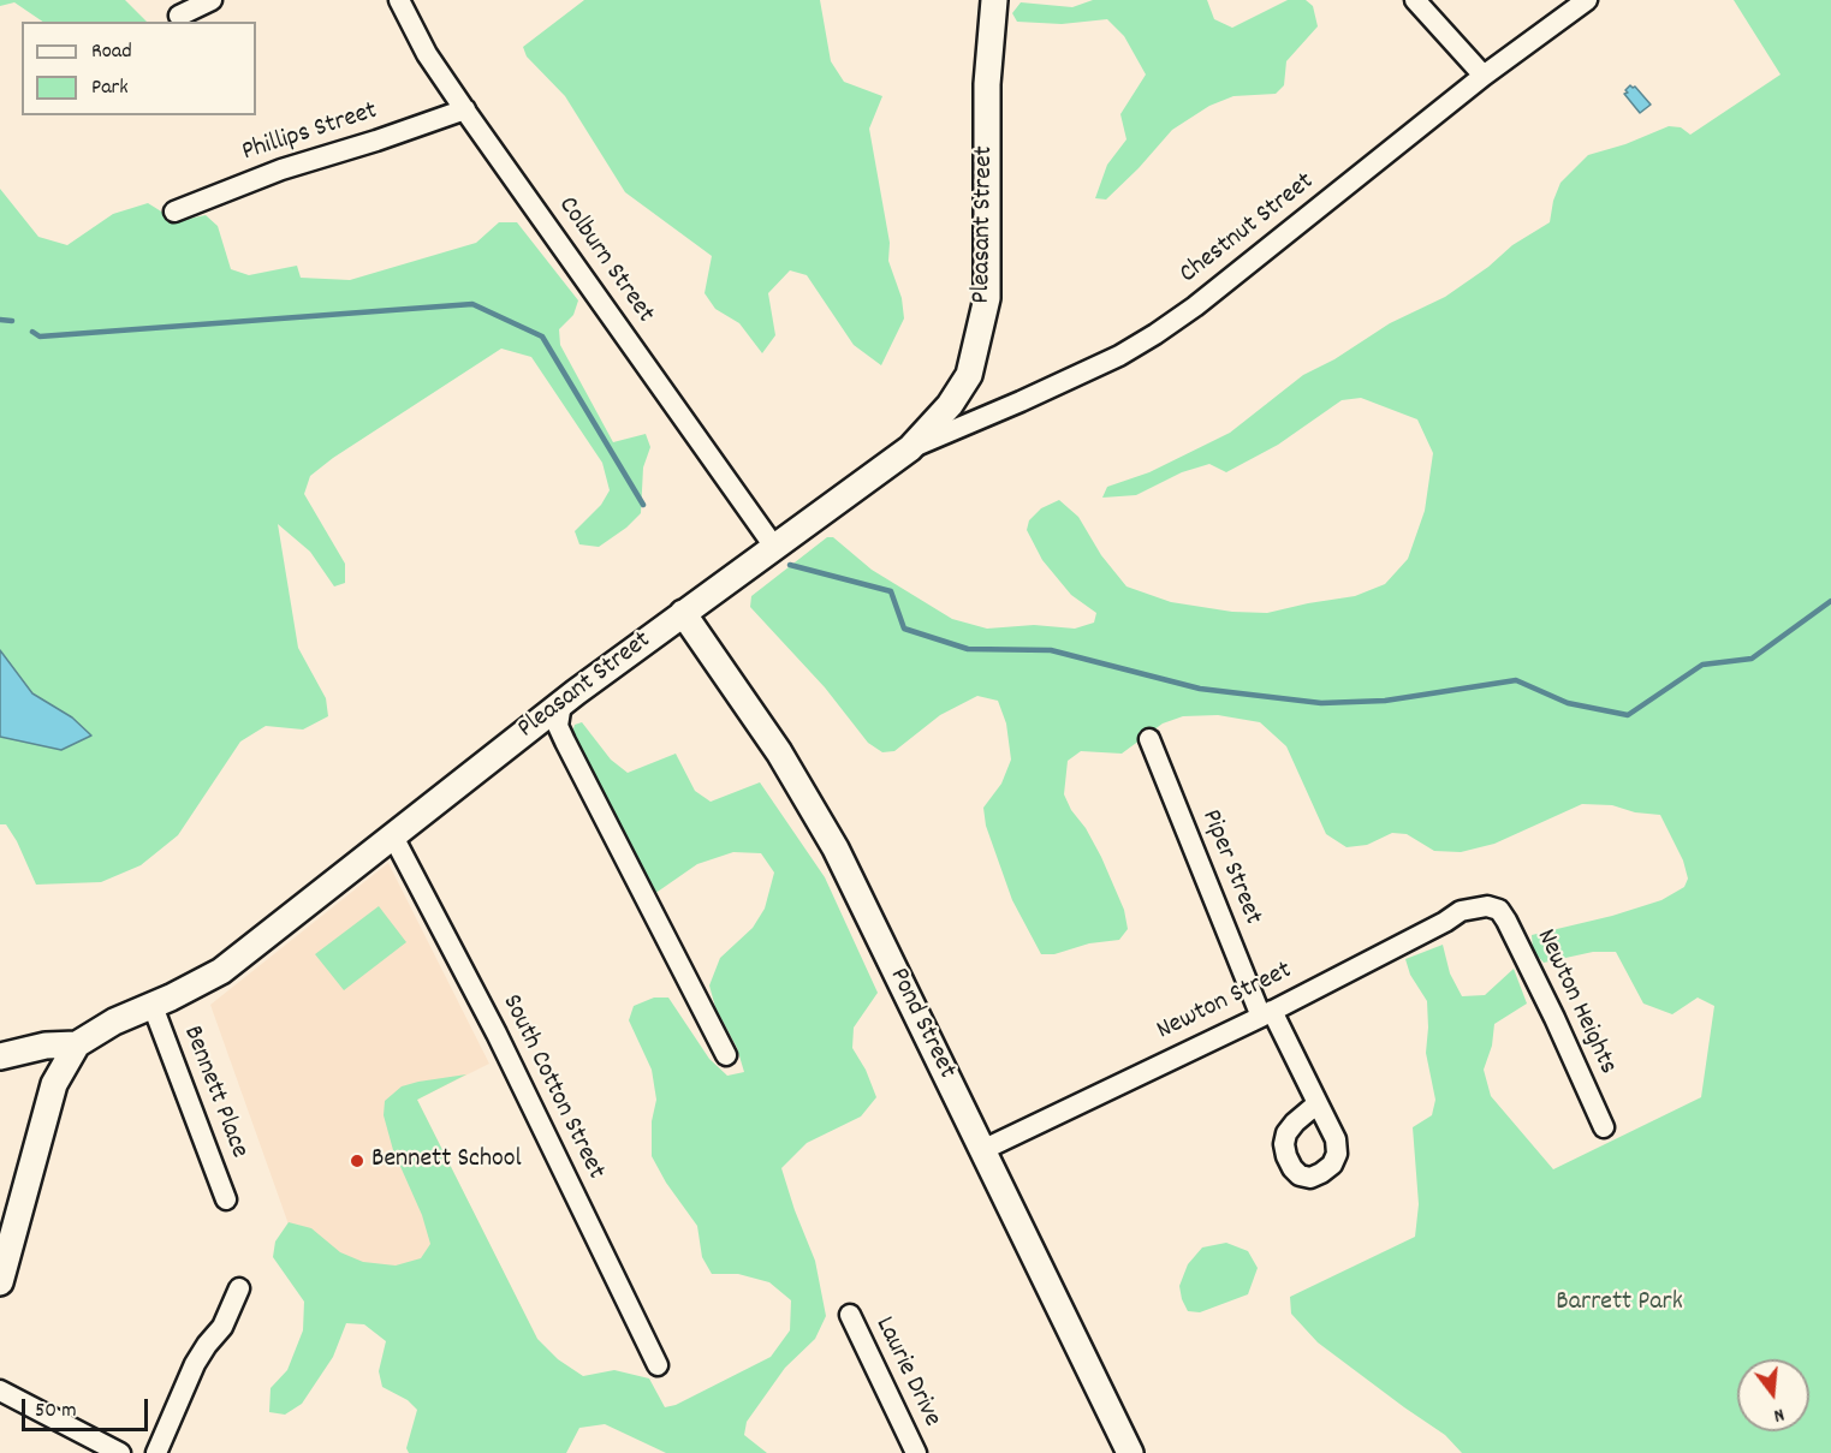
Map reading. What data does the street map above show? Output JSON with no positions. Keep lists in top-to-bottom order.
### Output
{
  "streets": {
    "street": [
      "Phillips Street",
      "Pleasant Street",
      "Chestnut Street",
      "Colburn Street",
      "Piper Street",
      "Newton Street",
      "Newton Heights",
      "Pond Street",
      "South Cotton Street",
      "Bennett Place",
      "Laurie Drive"
    ]
  },
  "crossings": [
    ["Phillips Street", "Colburn Street"],
    ["Pleasant Street", "Chestnut Street"],
    ["Pleasant Street", "Colburn Street"],
    ["Pleasant Street", "Pond Street"],
    ["Pleasant Street", "South Cotton Street"],
    ["Pleasant Street", "Bennett Place"],
    ["Piper Street", "Newton Street"],
    ["Newton Street", "Newton Heights"],
    ["Newton Street", "Pond Street"]
  ],
  "parks": ["Barrett Park"],
  "places": ["Bennett School"],
  "legend": ["Road", "Park"],
  "scale_bar": "50 m",
  "north": "bottom"
}
